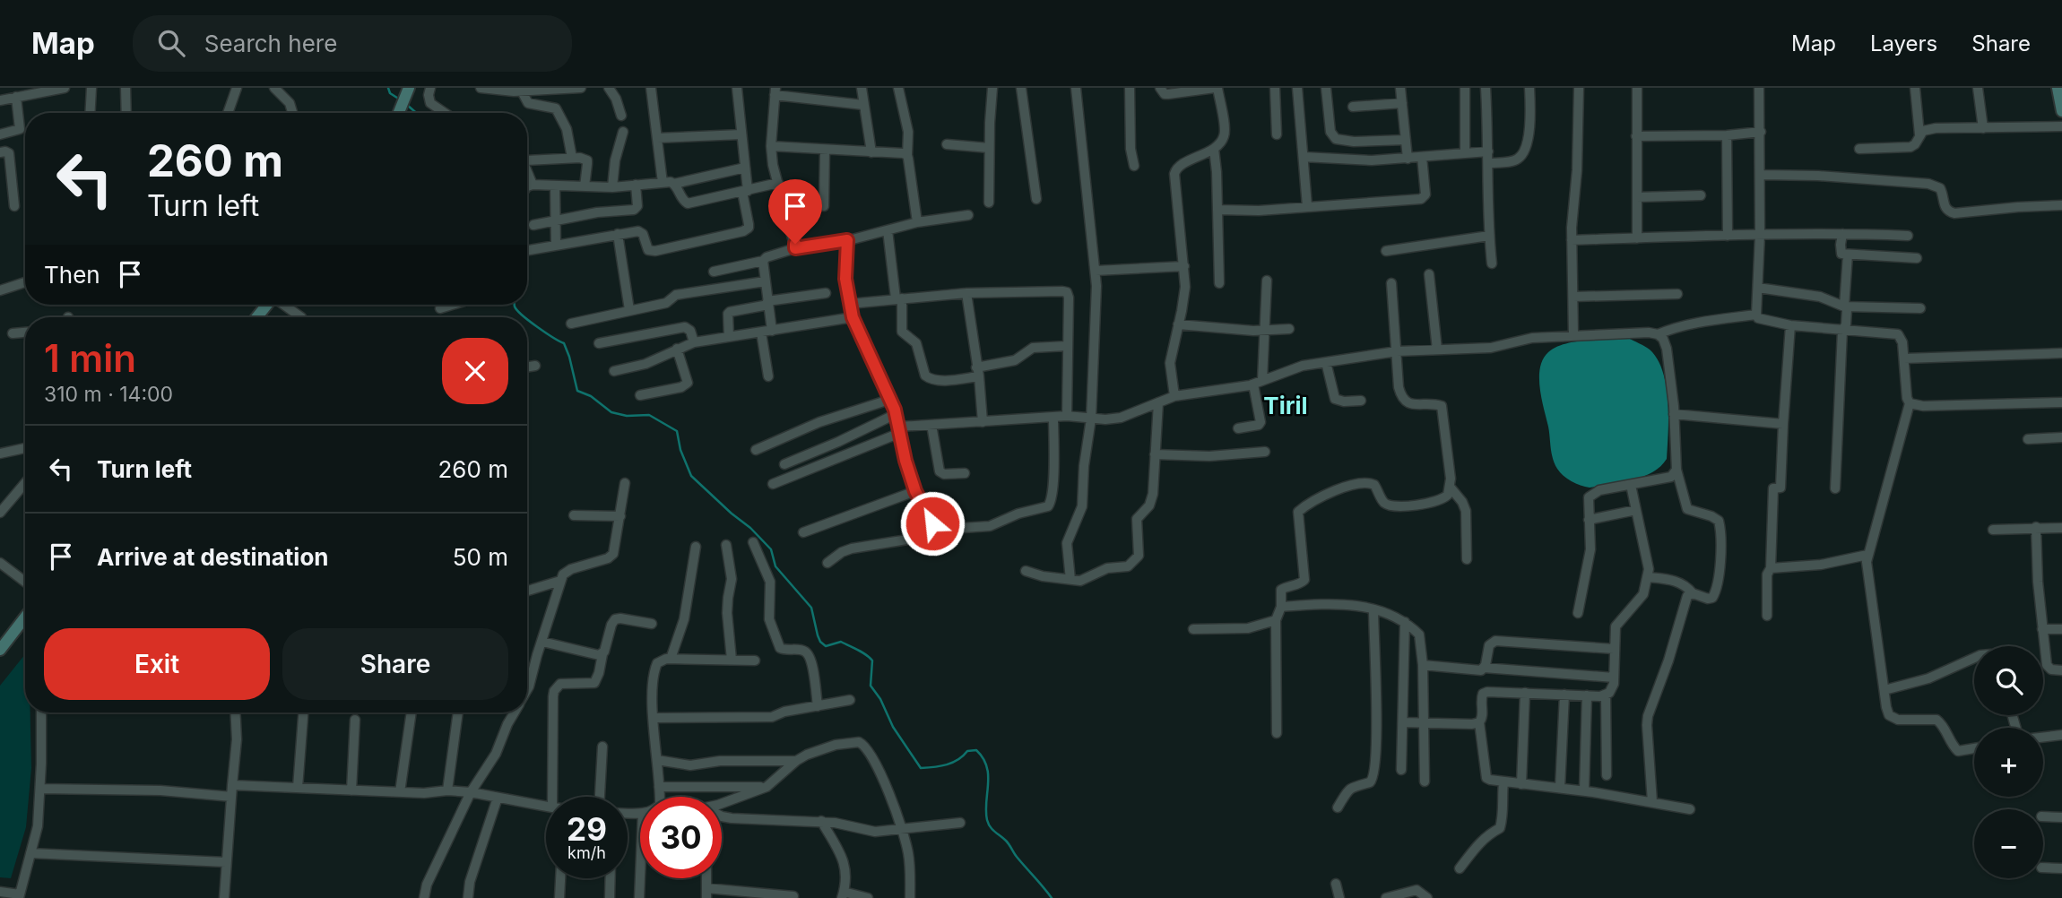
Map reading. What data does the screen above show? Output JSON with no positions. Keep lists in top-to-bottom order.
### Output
{
  "districts": ["Tiril"],
  "page": {
    "header": "Map",
    "search": "Search here",
    "nav": ["Map", "Layers", "Share"],
    "turn": ["260 m", "Turn left"],
    "then": "Then",
    "heading": ["1 min", "310 m · 14:00"],
    "list": [
      {
        "name": "Turn left",
        "value": "260 m"
      },
      {
        "name": "Arrive at destination",
        "value": "50 m"
      }
    ],
    "buttons": ["Exit", "Share"],
    "map_buttons": ["+", "−"],
    "speed": "29 km/h",
    "limit": "30"
  }
}
